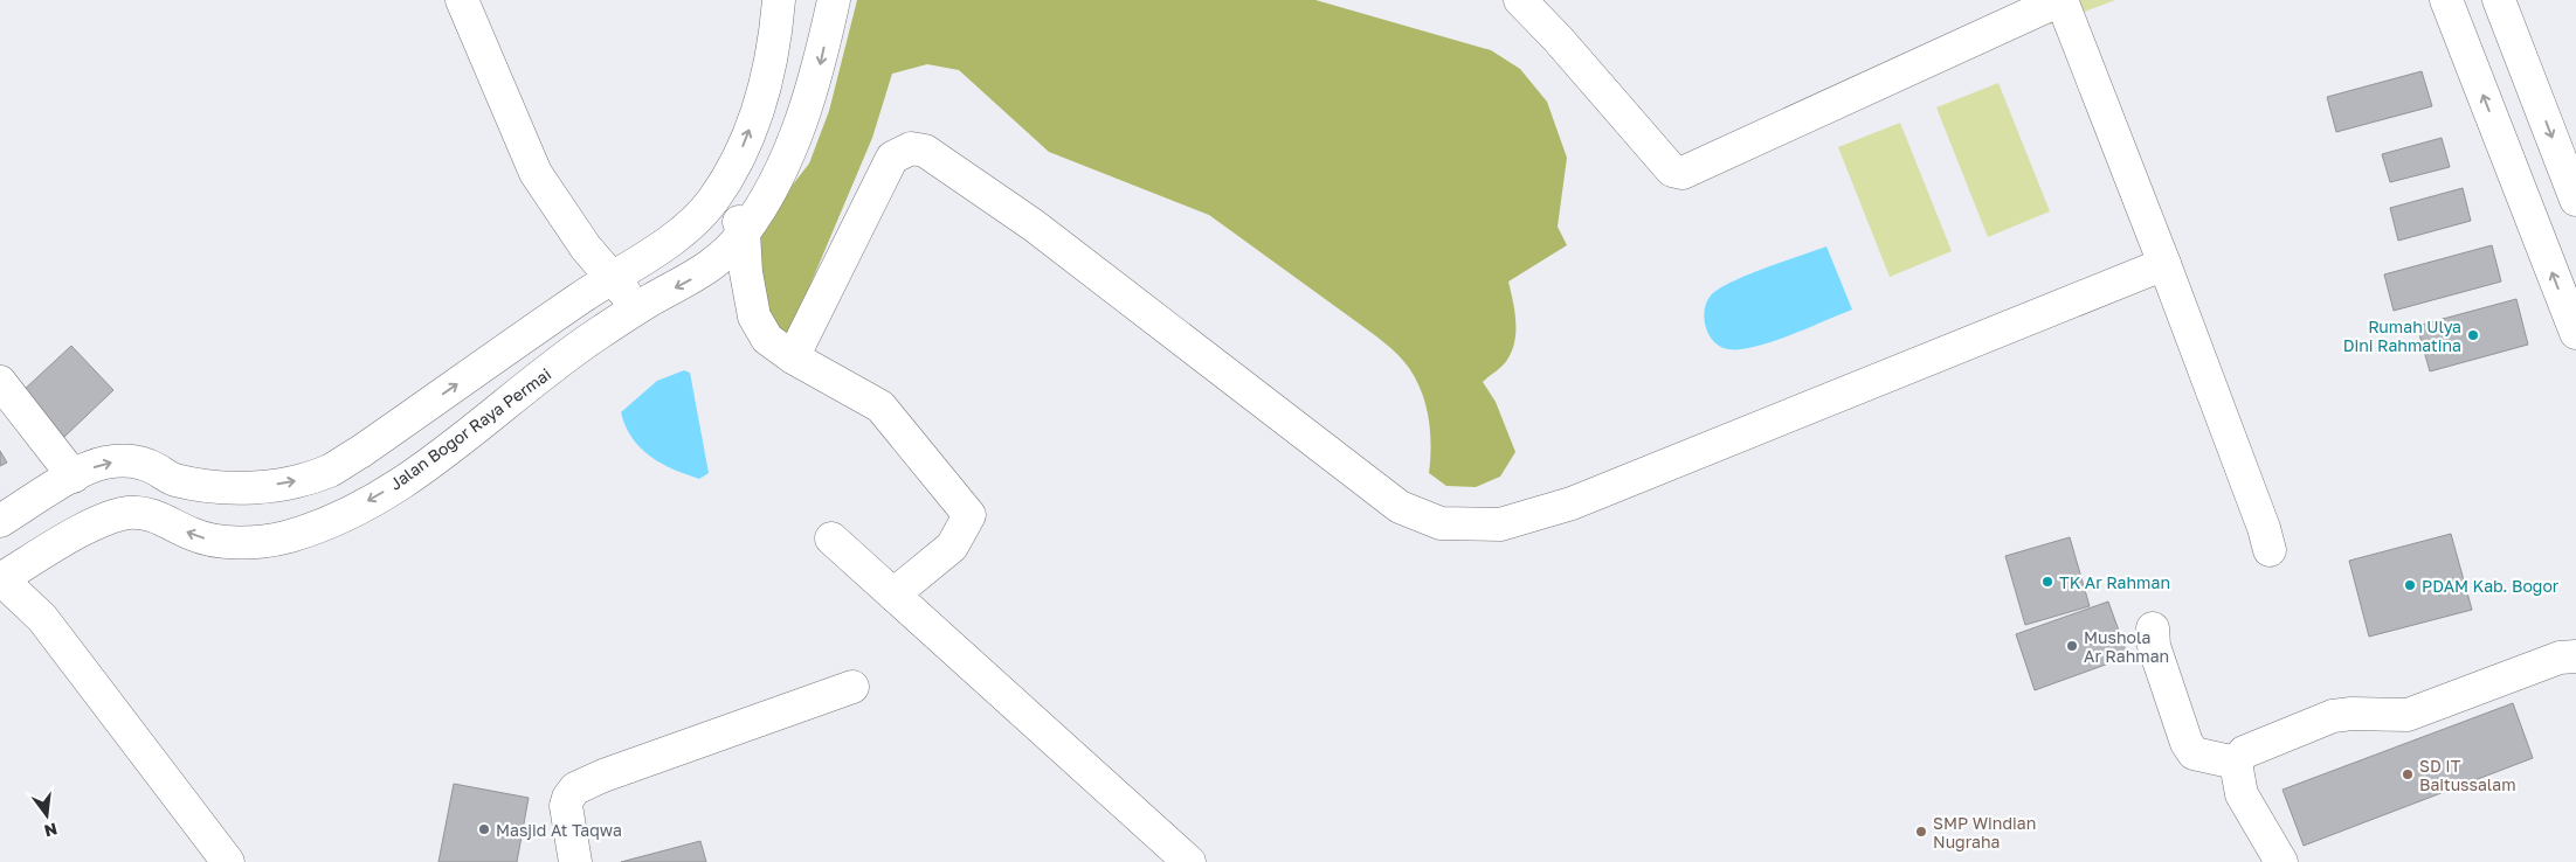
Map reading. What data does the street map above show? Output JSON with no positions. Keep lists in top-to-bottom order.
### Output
{
  "streets": {
    "street": ["Jalan Bogor Raya Permai"]
  },
  "places": [
    "Rumah Ulya Dini Rahmatina",
    "TK Ar Rahman",
    "PDAM Kab. Bogor",
    "Mushola Ar Rahman",
    "SD IT Baitussalam",
    "Masjid At Taqwa",
    "SMP Windian Nugraha"
  ],
  "north": "bottom"
}
